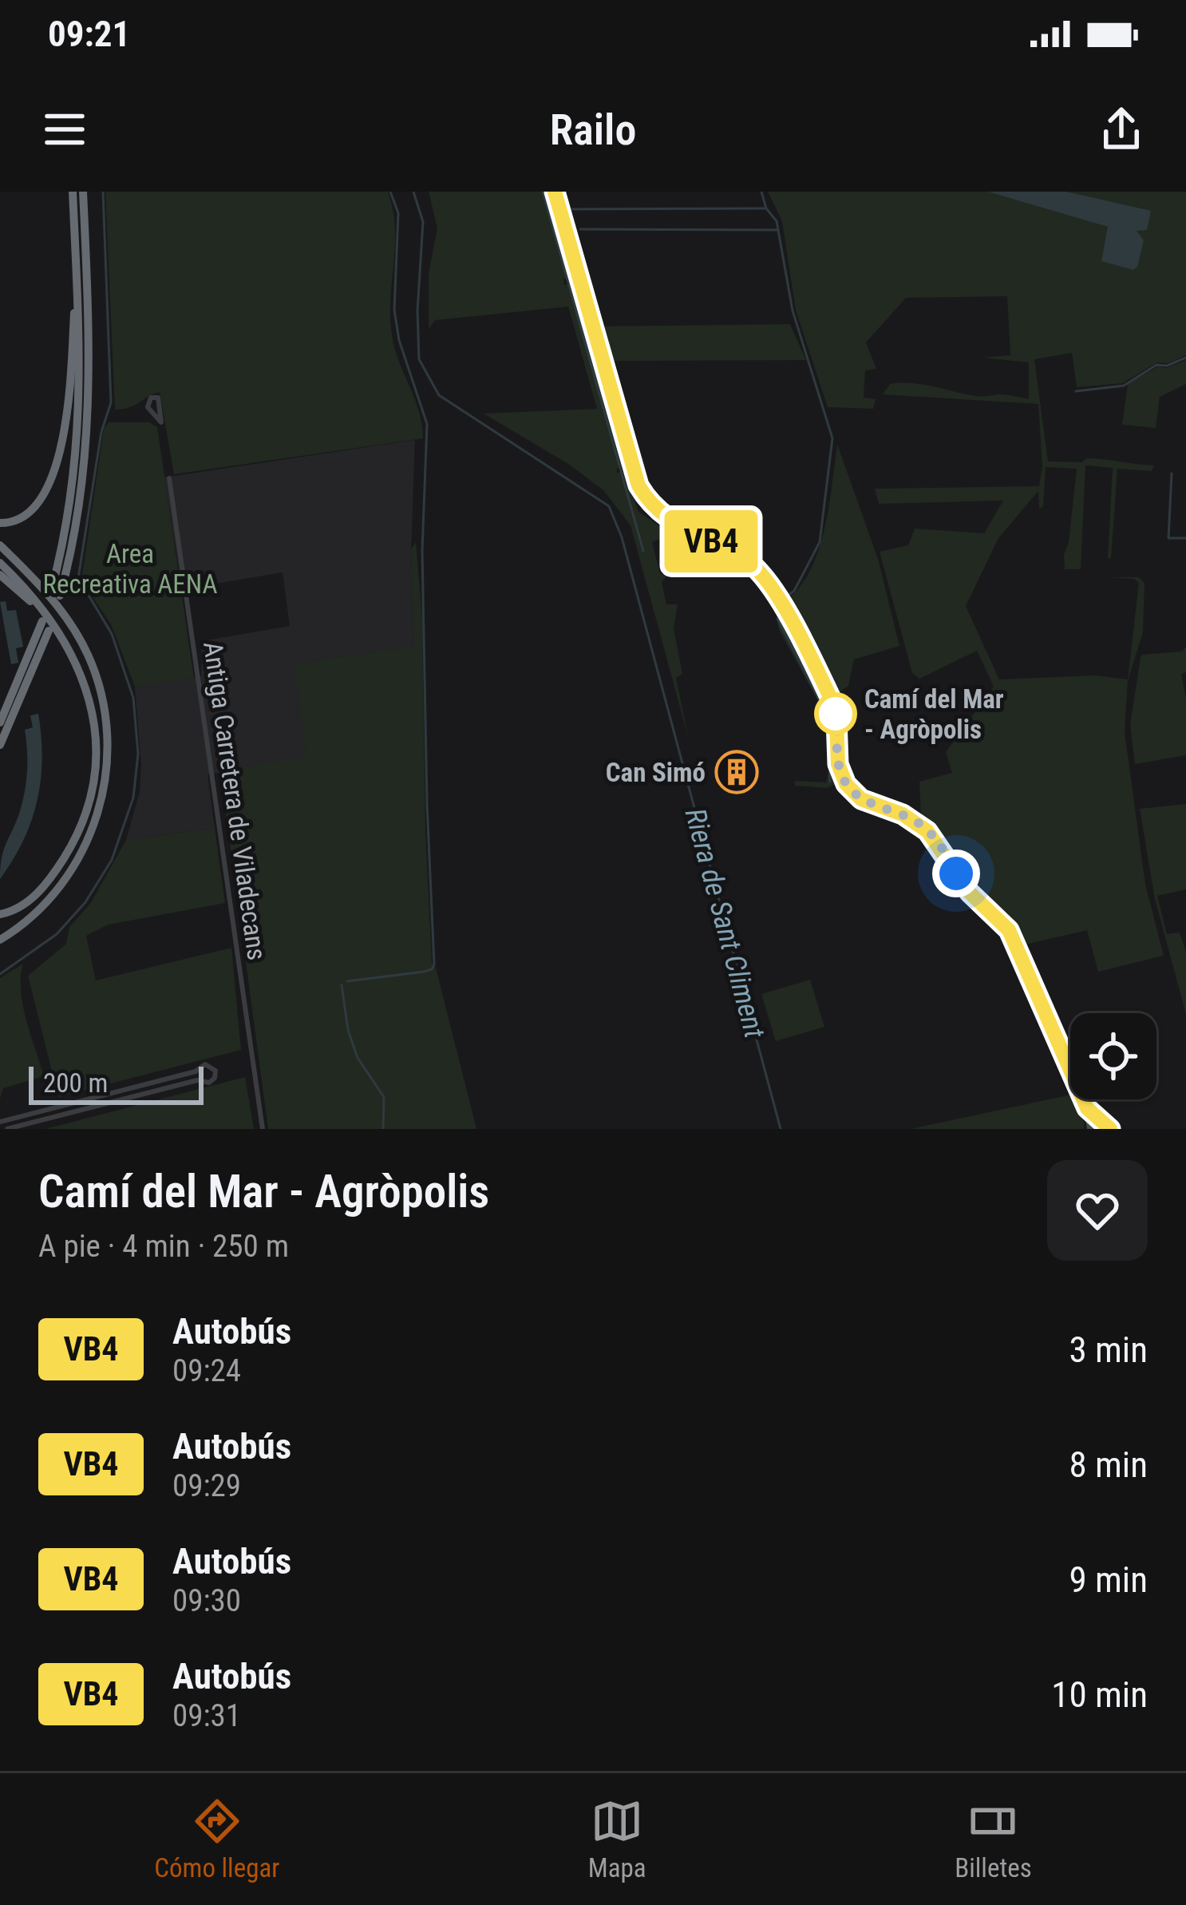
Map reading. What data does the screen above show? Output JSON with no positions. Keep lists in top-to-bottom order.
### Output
{
  "streets": {
    "street": ["Antiga Carretera de Viladecans"]
  },
  "water": ["Riera de Sant Climent"],
  "parks": ["Area Recreativa AENA"],
  "places": {
    "other": ["Camí del Mar - Agròpolis"],
    "building": ["Can Simó"]
  },
  "lines": ["bus line VB4"],
  "scale_bar": "200 m",
  "page": {
    "status": "09:21",
    "header": "Railo",
    "on_map": "VB4",
    "scale": "200 m",
    "heading": ["Camí del Mar - Agròpolis", "A pie · 4 min · 250 m"],
    "list": [
      {
        "mark": "VB4",
        "name": "Autobús",
        "note": "09:24",
        "value": "3 min"
      },
      {
        "mark": "VB4",
        "name": "Autobús",
        "note": "09:29",
        "value": "8 min"
      },
      {
        "mark": "VB4",
        "name": "Autobús",
        "note": "09:30",
        "value": "9 min"
      },
      {
        "mark": "VB4",
        "name": "Autobús",
        "note": "09:31",
        "value": "10 min"
      }
    ],
    "tabs": ["Cómo llegar", "Mapa", "Billetes"]
  }
}
